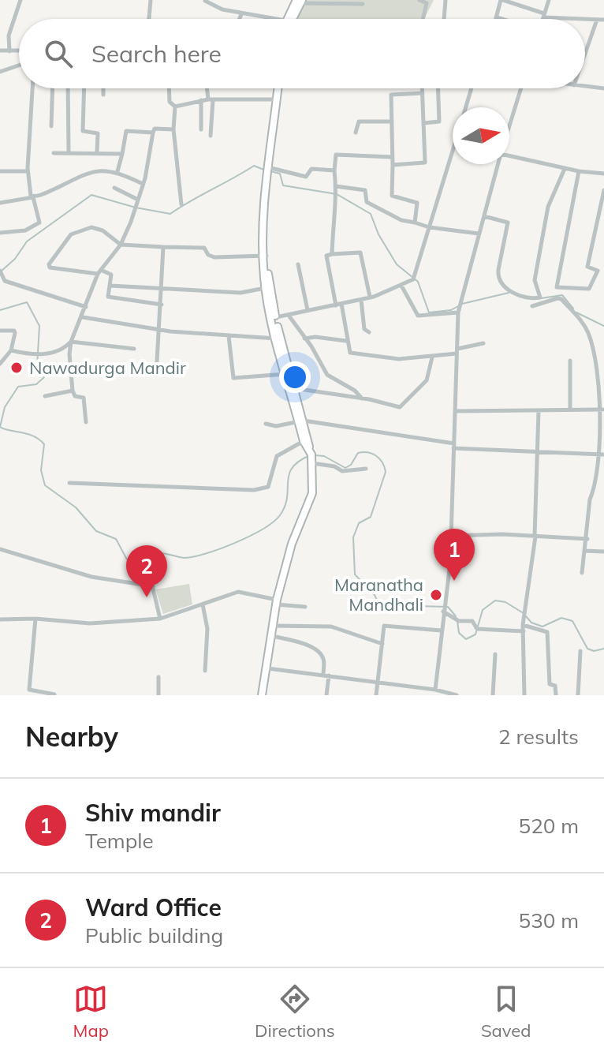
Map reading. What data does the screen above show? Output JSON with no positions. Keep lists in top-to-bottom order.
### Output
{
  "places": ["Nawadurga Mandir", "Maranatha Mandhali"],
  "north": "right",
  "page": {
    "search": "Search here",
    "pins": ["1", "2"],
    "heading": ["Nearby", "2 results"],
    "list": [
      {
        "mark": "1",
        "name": "Shiv mandir",
        "note": "Temple",
        "value": "520 m"
      },
      {
        "mark": "2",
        "name": "Ward Office",
        "note": "Public building",
        "value": "530 m"
      }
    ],
    "nav": ["Map", "Directions", "Saved"]
  }
}
